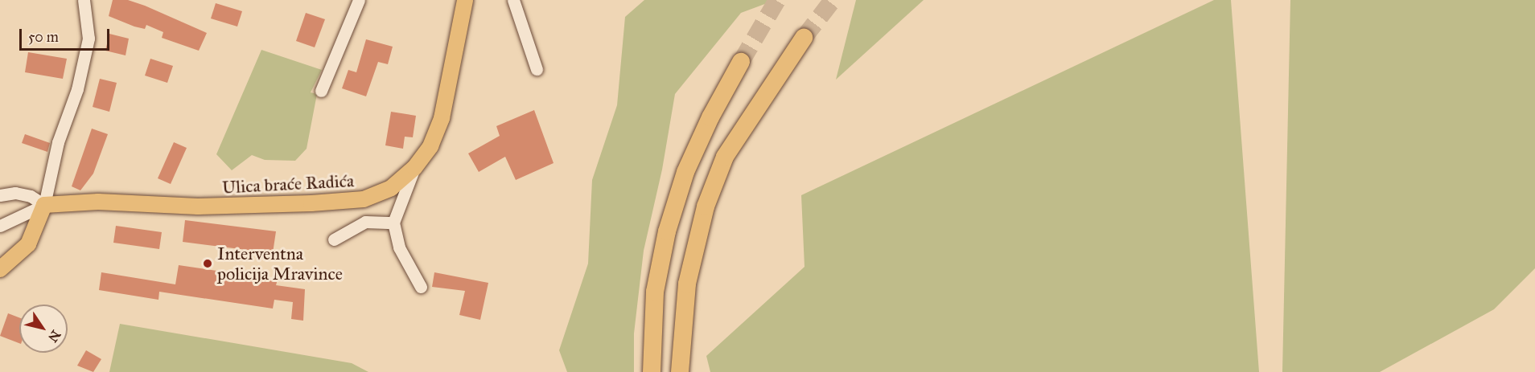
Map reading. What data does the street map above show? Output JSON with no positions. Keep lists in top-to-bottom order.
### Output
{
  "streets": {
    "main road": ["Ulica braće Radića"]
  },
  "places": ["Interventna policija Mravince"],
  "scale_bar": "50 m",
  "north": "bottom right"
}
